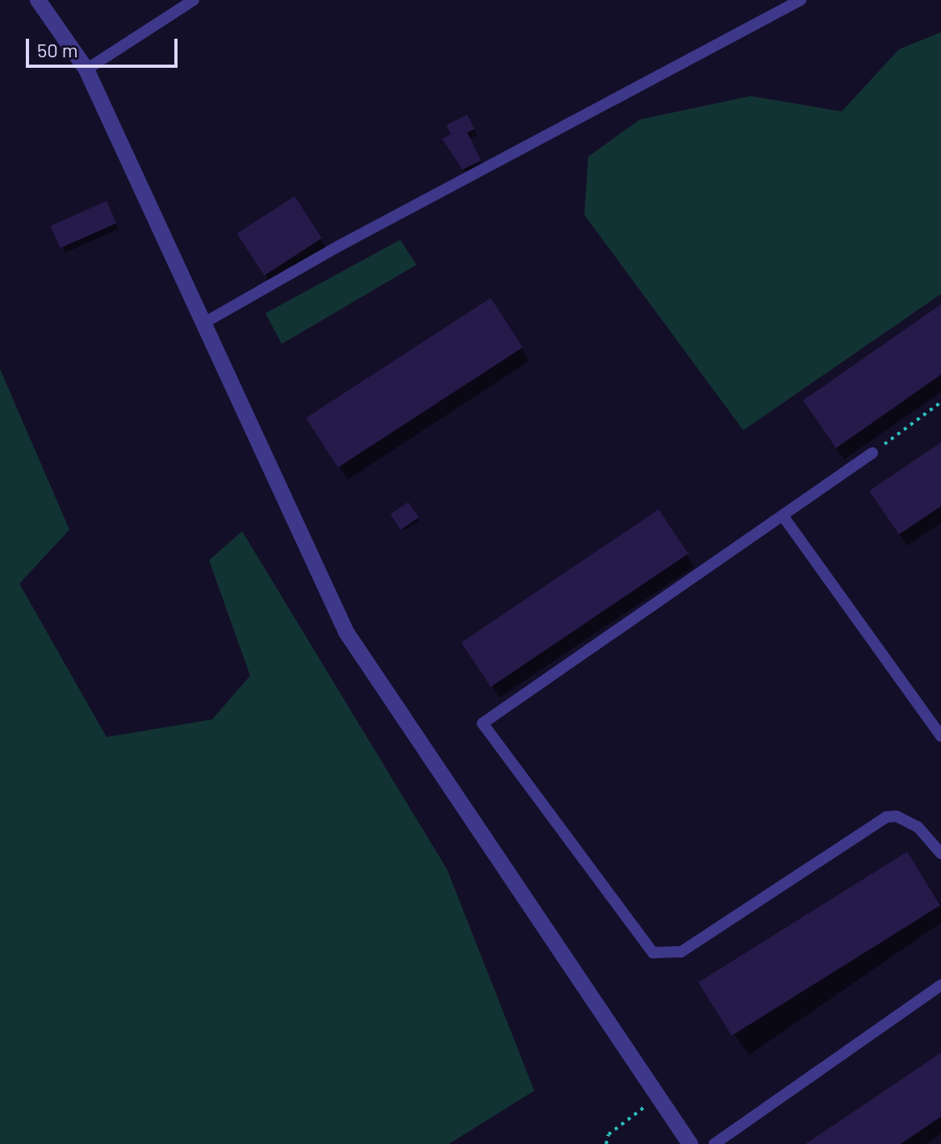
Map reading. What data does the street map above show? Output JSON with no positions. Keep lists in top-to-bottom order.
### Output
{
  "scale_bar": "50 m"
}
